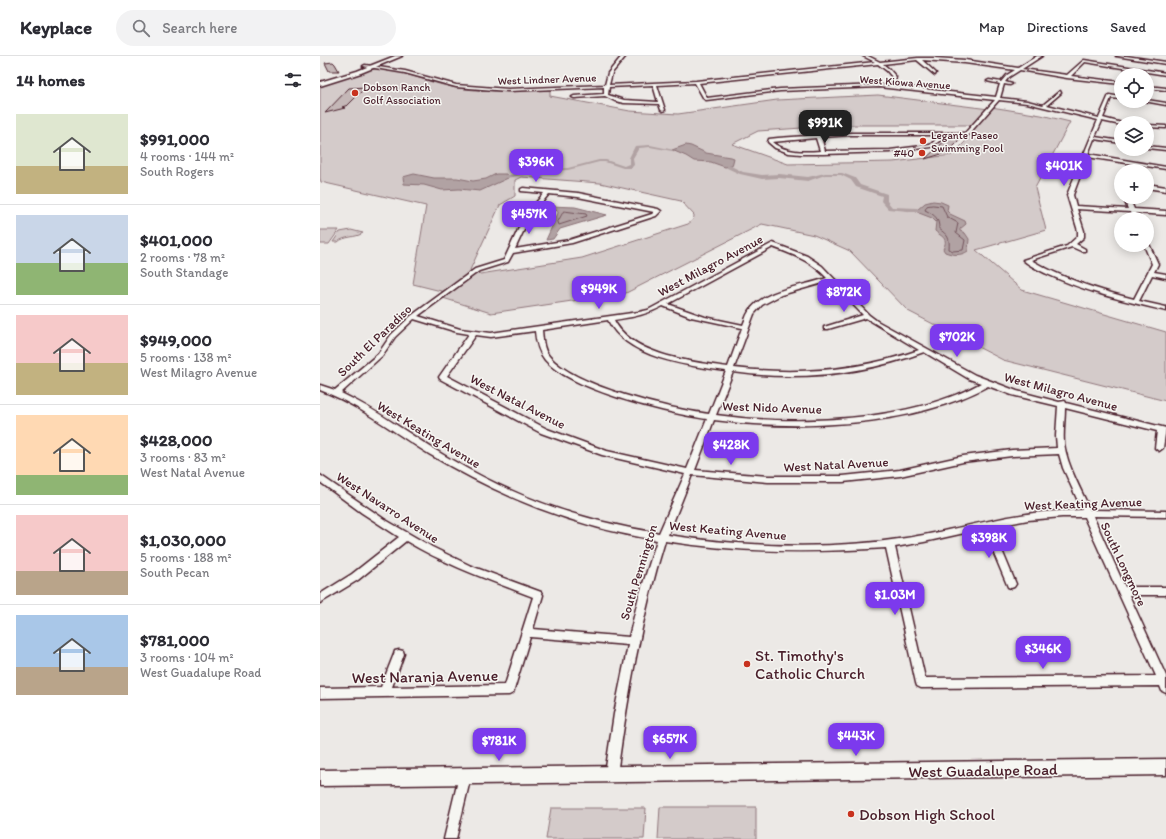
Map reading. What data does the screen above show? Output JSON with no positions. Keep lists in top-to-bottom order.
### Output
{
  "streets": {
    "main road": ["West Guadalupe Road"],
    "street": [
      "West Lindner Avenue",
      "West Kiowa Avenue",
      "West Milagro Avenue",
      "South El Paradiso",
      "West Natal Avenue",
      "West Nido Avenue",
      "West Keating Avenue",
      "West Navarro Avenue",
      "South Longmore",
      "South Pennington",
      "West Naranja Avenue"
    ]
  },
  "crossings": [
    ["West Lindner Avenue", "West Kiowa Avenue"],
    ["West Milagro Avenue", "South El Paradiso"],
    ["West Milagro Avenue", "West Natal Avenue"],
    ["West Milagro Avenue", "West Nido Avenue"],
    ["West Milagro Avenue", "South Longmore"],
    ["West Milagro Avenue", "South Pennington"],
    ["South El Paradiso", "West Keating Avenue"],
    ["West Natal Avenue", "South Longmore"],
    ["West Natal Avenue", "South Pennington"],
    ["West Nido Avenue", "South Pennington"],
    ["West Keating Avenue", "South Longmore"],
    ["West Keating Avenue", "South Pennington"],
    ["West Navarro Avenue", "West Naranja Avenue"],
    ["South Pennington", "West Guadalupe Road"]
  ],
  "places": [
    "Dobson Ranch Golf Association",
    "Legante Paseo Swimming Pool",
    "#40",
    "St. Timothy's Catholic Church",
    "Dobson High School"
  ],
  "page": {
    "header": "Keyplace",
    "search": "Search here",
    "nav": ["Map", "Directions", "Saved"],
    "heading": "14 homes",
    "map_buttons": ["+", "−"],
    "list": [
      {
        "name": "$991,000",
        "note": "4 rooms · 144 m² · South Rogers"
      },
      {
        "name": "$401,000",
        "note": "2 rooms · 78 m² · South Standage"
      },
      {
        "name": "$949,000",
        "note": "5 rooms · 138 m² · West Milagro Avenue"
      },
      {
        "name": "$428,000",
        "note": "3 rooms · 83 m² · West Natal Avenue"
      },
      {
        "name": "$1,030,000",
        "note": "5 rooms · 188 m² · South Pecan"
      },
      {
        "name": "$781,000",
        "note": "3 rooms · 104 m² · West Guadalupe Road"
      }
    ],
    "price": [
      "$991K",
      "$396K",
      "$401K",
      "$457K",
      "$949K",
      "$872K",
      "$702K",
      "$428K",
      "$398K",
      "$1.03M",
      "$346K",
      "$443K",
      "$657K",
      "$781K"
    ]
  }
}
